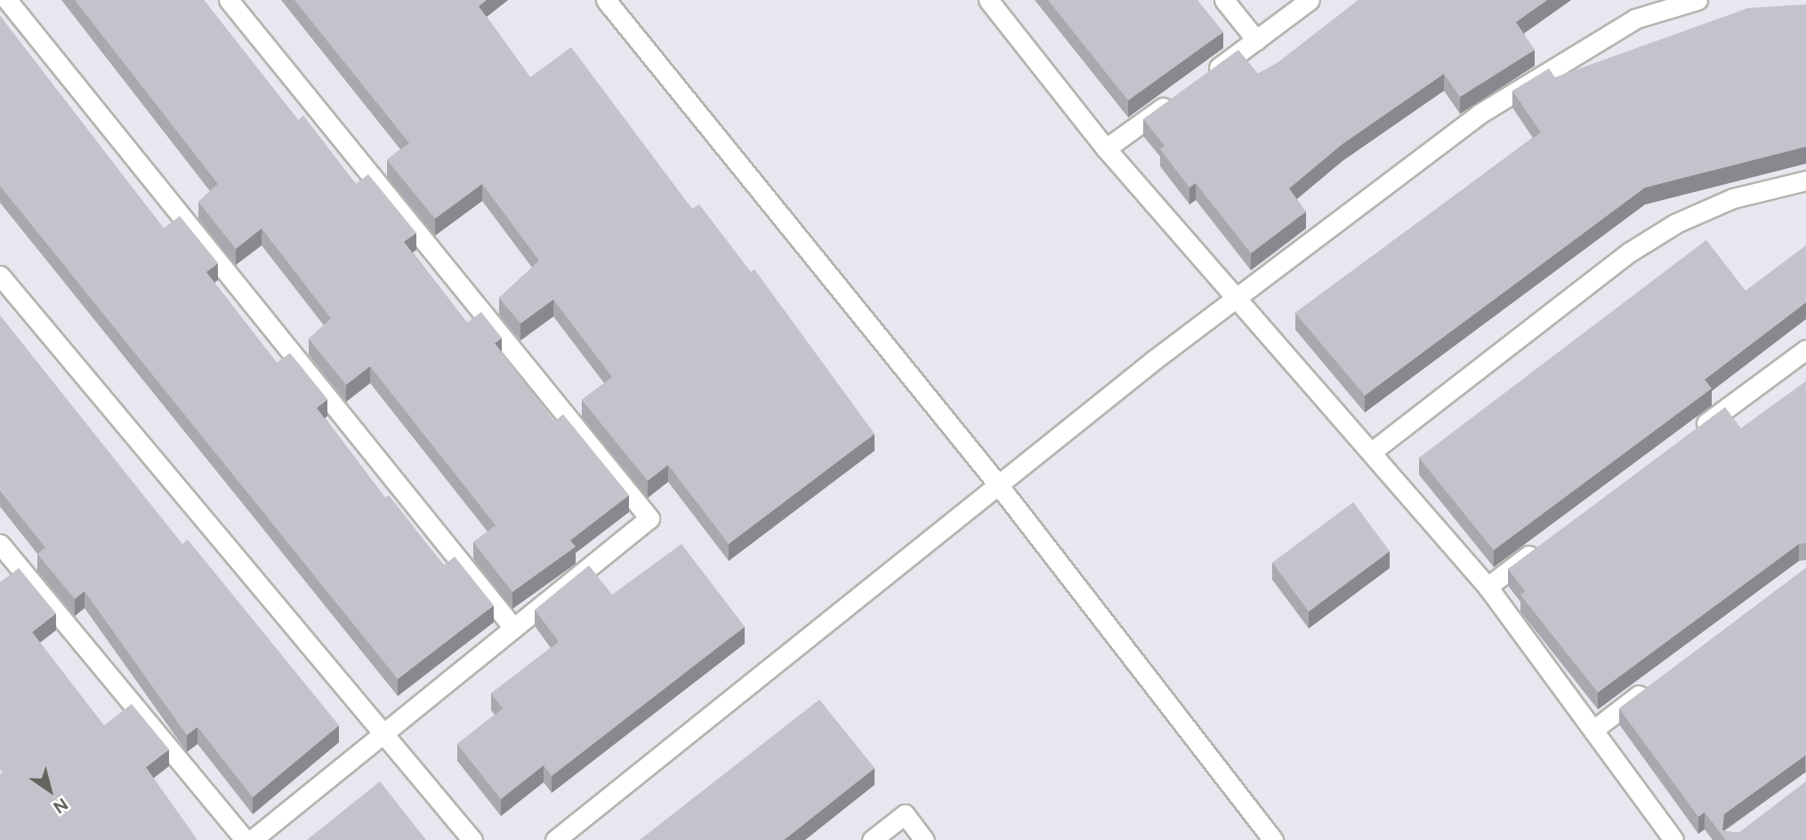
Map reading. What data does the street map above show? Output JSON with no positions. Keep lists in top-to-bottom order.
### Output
{
  "north": "bottom right"
}
